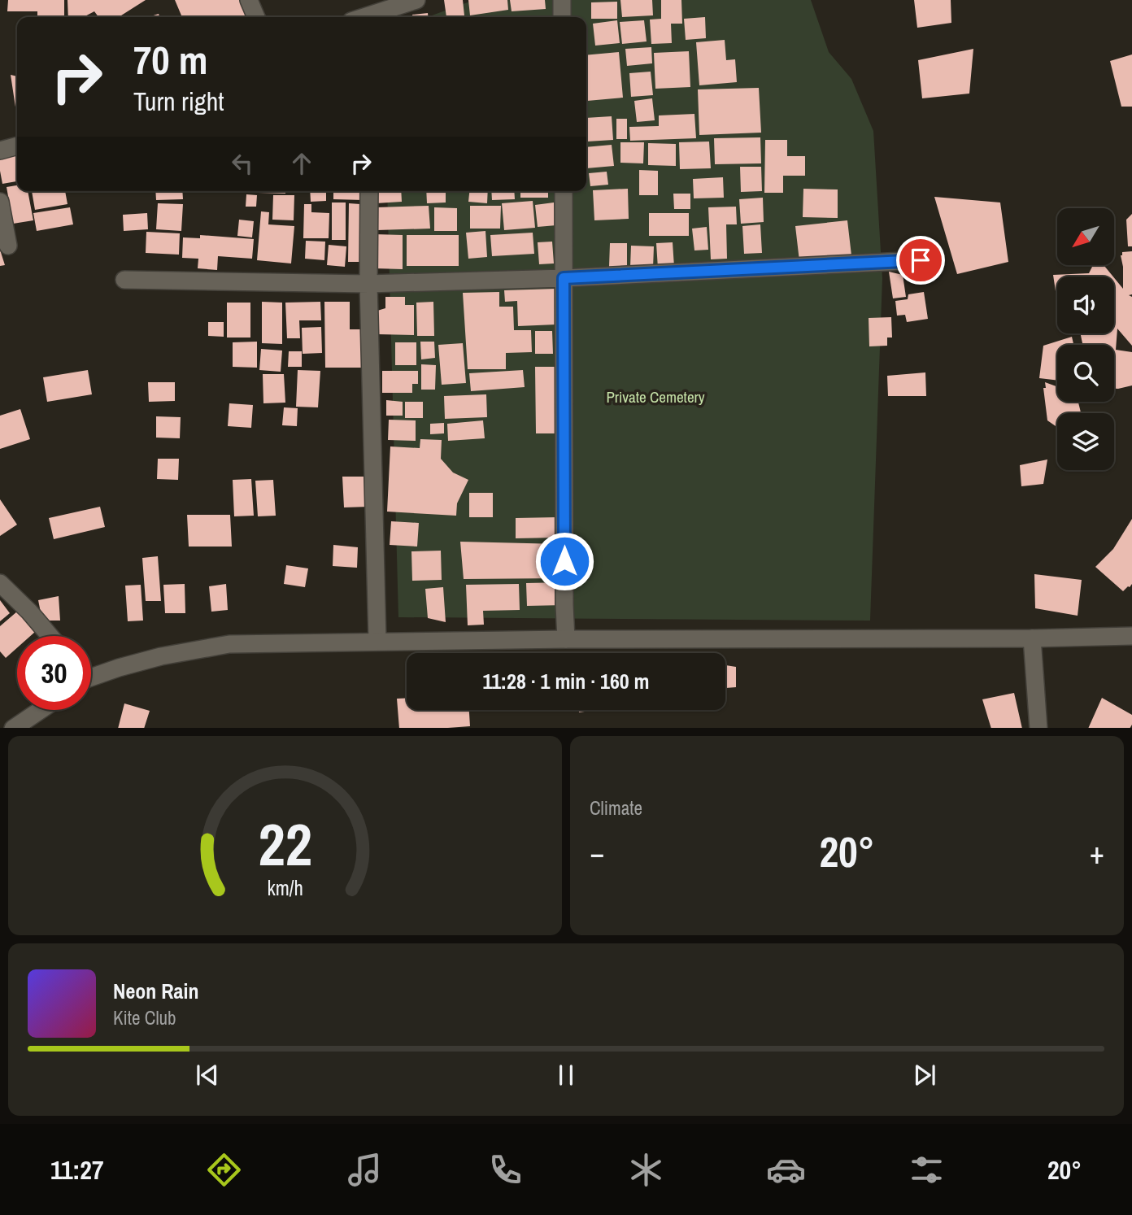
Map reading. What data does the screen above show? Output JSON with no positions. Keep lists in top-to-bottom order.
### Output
{
  "parks": ["Private Cemetery"],
  "north": "bottom left",
  "page": {
    "turn": ["70 m", "Turn right"],
    "limit": "30",
    "trip": "11:28 · 1 min · 160 m",
    "tile": "Climate",
    "heat": ["−", "20°", "+"],
    "song": ["Neon Rain", "Kite Club"],
    "tabs": ["11:27", "20°"],
    "gauge": ["22", "km/h"]
  }
}
